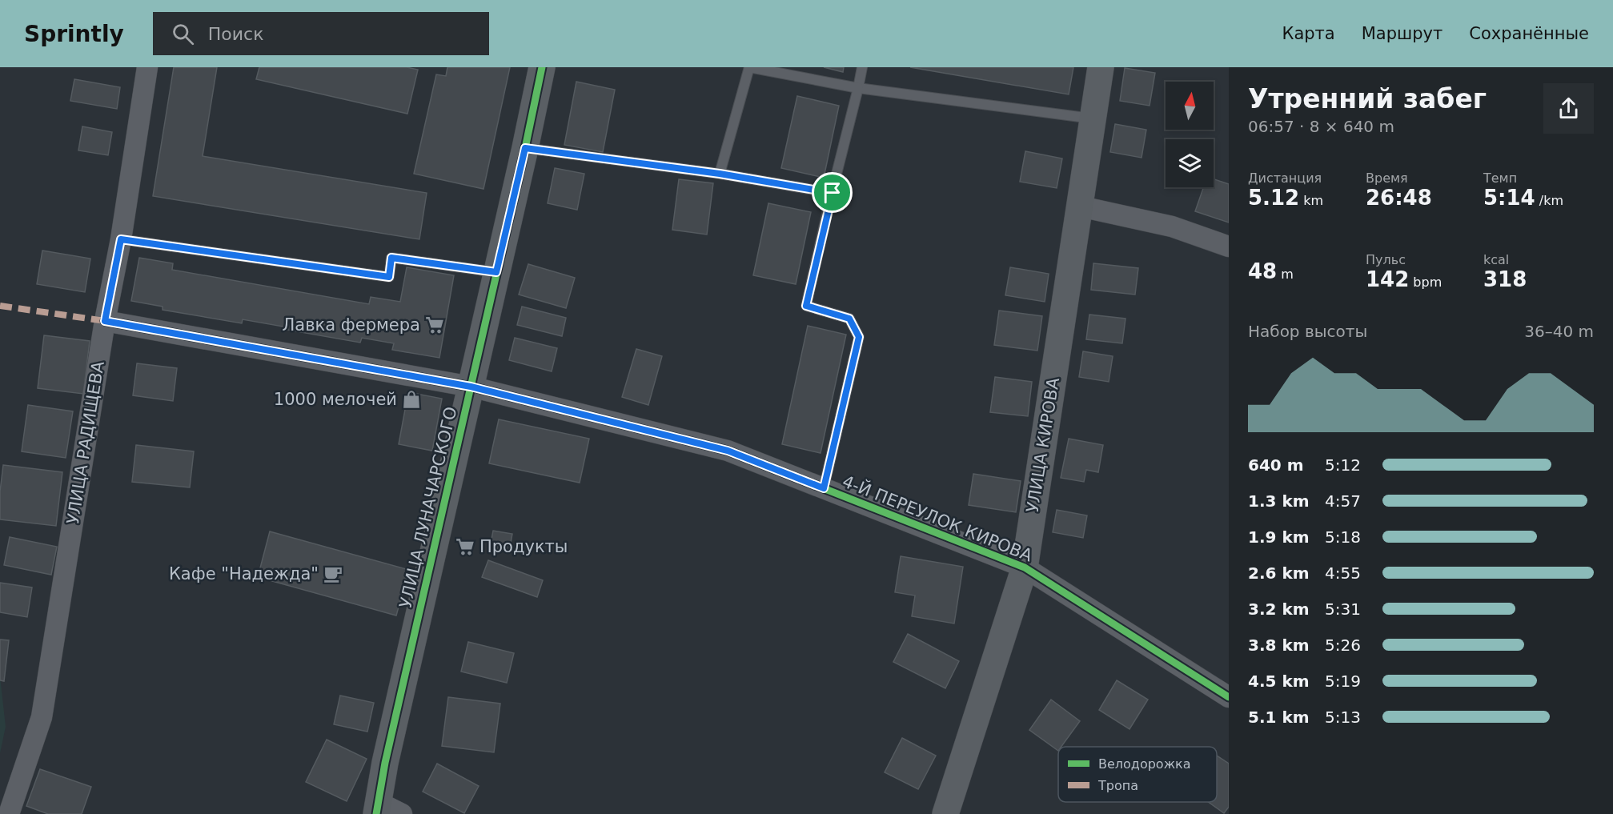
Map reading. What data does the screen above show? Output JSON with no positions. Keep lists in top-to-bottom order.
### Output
{
  "streets": {
    "street": [
      "УЛИЦА РАДИЩЕВА",
      "УЛИЦА КИРОВА",
      "УЛИЦА ЛУНАЧАРСКОГО",
      "4-Й ПЕРЕУЛОК КИРОВА"
    ]
  },
  "crossings": [
    ["УЛИЦА РАДИЩЕВА", "4-Й ПЕРЕУЛОК КИРОВА"],
    ["УЛИЦА КИРОВА", "4-Й ПЕРЕУЛОК КИРОВА"],
    ["УЛИЦА ЛУНАЧАРСКОГО", "4-Й ПЕРЕУЛОК КИРОВА"]
  ],
  "places": {
    "supermarket": ["Лавка фермера", "Продукты"],
    "shop": ["1000 мелочей"],
    "cafe": ["Кафе \"Надежда\""]
  },
  "legend": ["Велодорожка", "Тропа"],
  "north": "top",
  "page": {
    "header": "Sprintly",
    "search": "Поиск",
    "nav": ["Карта", "Маршрут", "Сохранённые"],
    "heading": ["Утренний забег", "06:57 · 8 × 640 m"],
    "stats": [
      ["Дистанция", "5.12 km"],
      ["Время", "26:48"],
      ["Темп", "5:14 /km"],
      ["48 m"],
      ["Пульс", "142 bpm"],
      ["kcal", "318"]
    ],
    "chart": ["Набор высоты", "36–40 m"],
    "list": [
      {
        "name": "640 m",
        "note": "5:12"
      },
      {
        "name": "1.3 km",
        "note": "4:57"
      },
      {
        "name": "1.9 km",
        "note": "5:18"
      },
      {
        "name": "2.6 km",
        "note": "4:55"
      },
      {
        "name": "3.2 km",
        "note": "5:31"
      },
      {
        "name": "3.8 km",
        "note": "5:26"
      },
      {
        "name": "4.5 km",
        "note": "5:19"
      },
      {
        "name": "5.1 km",
        "note": "5:13"
      }
    ]
  }
}
